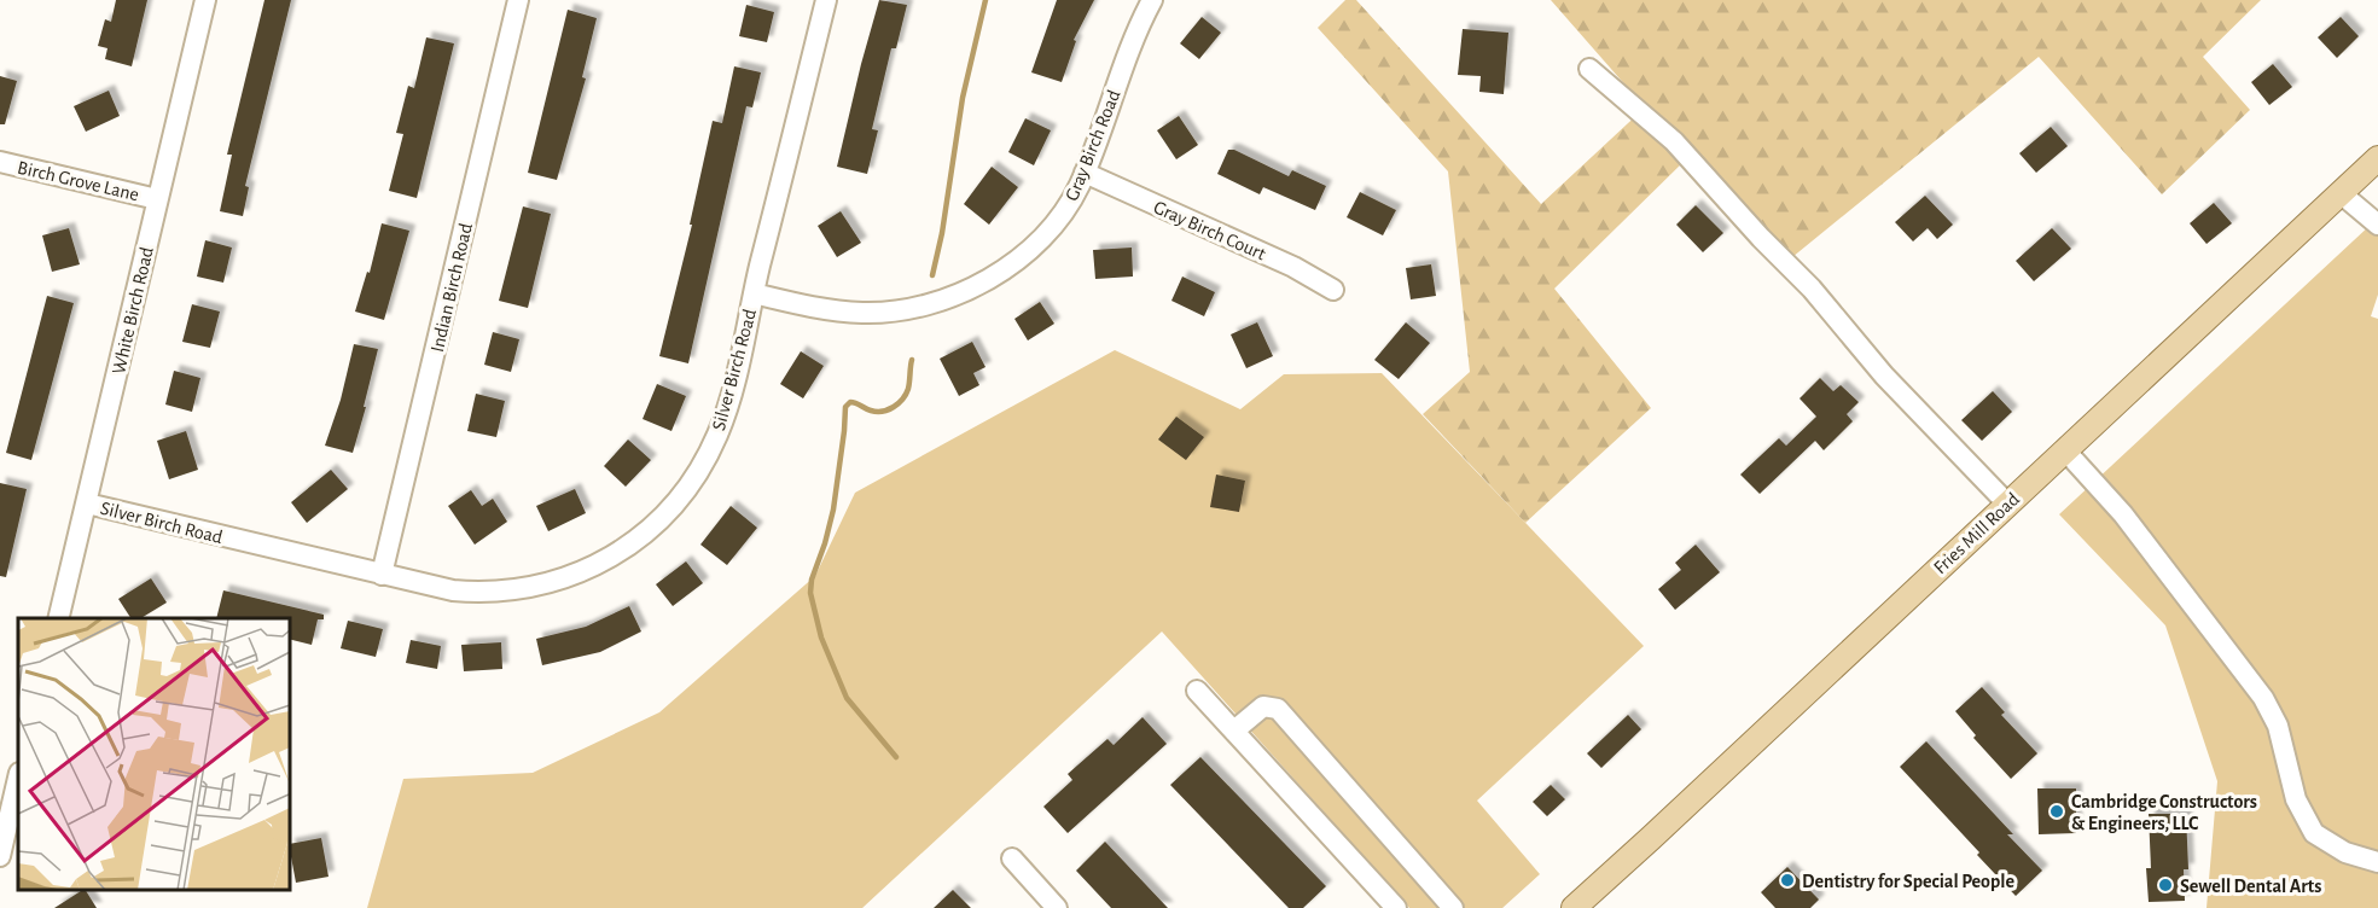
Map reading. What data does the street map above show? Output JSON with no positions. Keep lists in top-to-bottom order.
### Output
{
  "streets": {
    "main road": ["Fries Mill Road"],
    "street": [
      "Gray Birch Road",
      "Birch Grove Lane",
      "Gray Birch Court",
      "Indian Birch Road",
      "White Birch Road",
      "Silver Birch Road"
    ]
  },
  "crossings": [
    ["Gray Birch Road", "Gray Birch Court"],
    ["Gray Birch Road", "Silver Birch Road"],
    ["Birch Grove Lane", "White Birch Road"],
    ["Indian Birch Road", "Silver Birch Road"],
    ["White Birch Road", "Silver Birch Road"]
  ],
  "places": ["Cambridge Constructors & Engineers, LLC", "Dentistry for Special People", "Sewell Dental Arts"]
}
